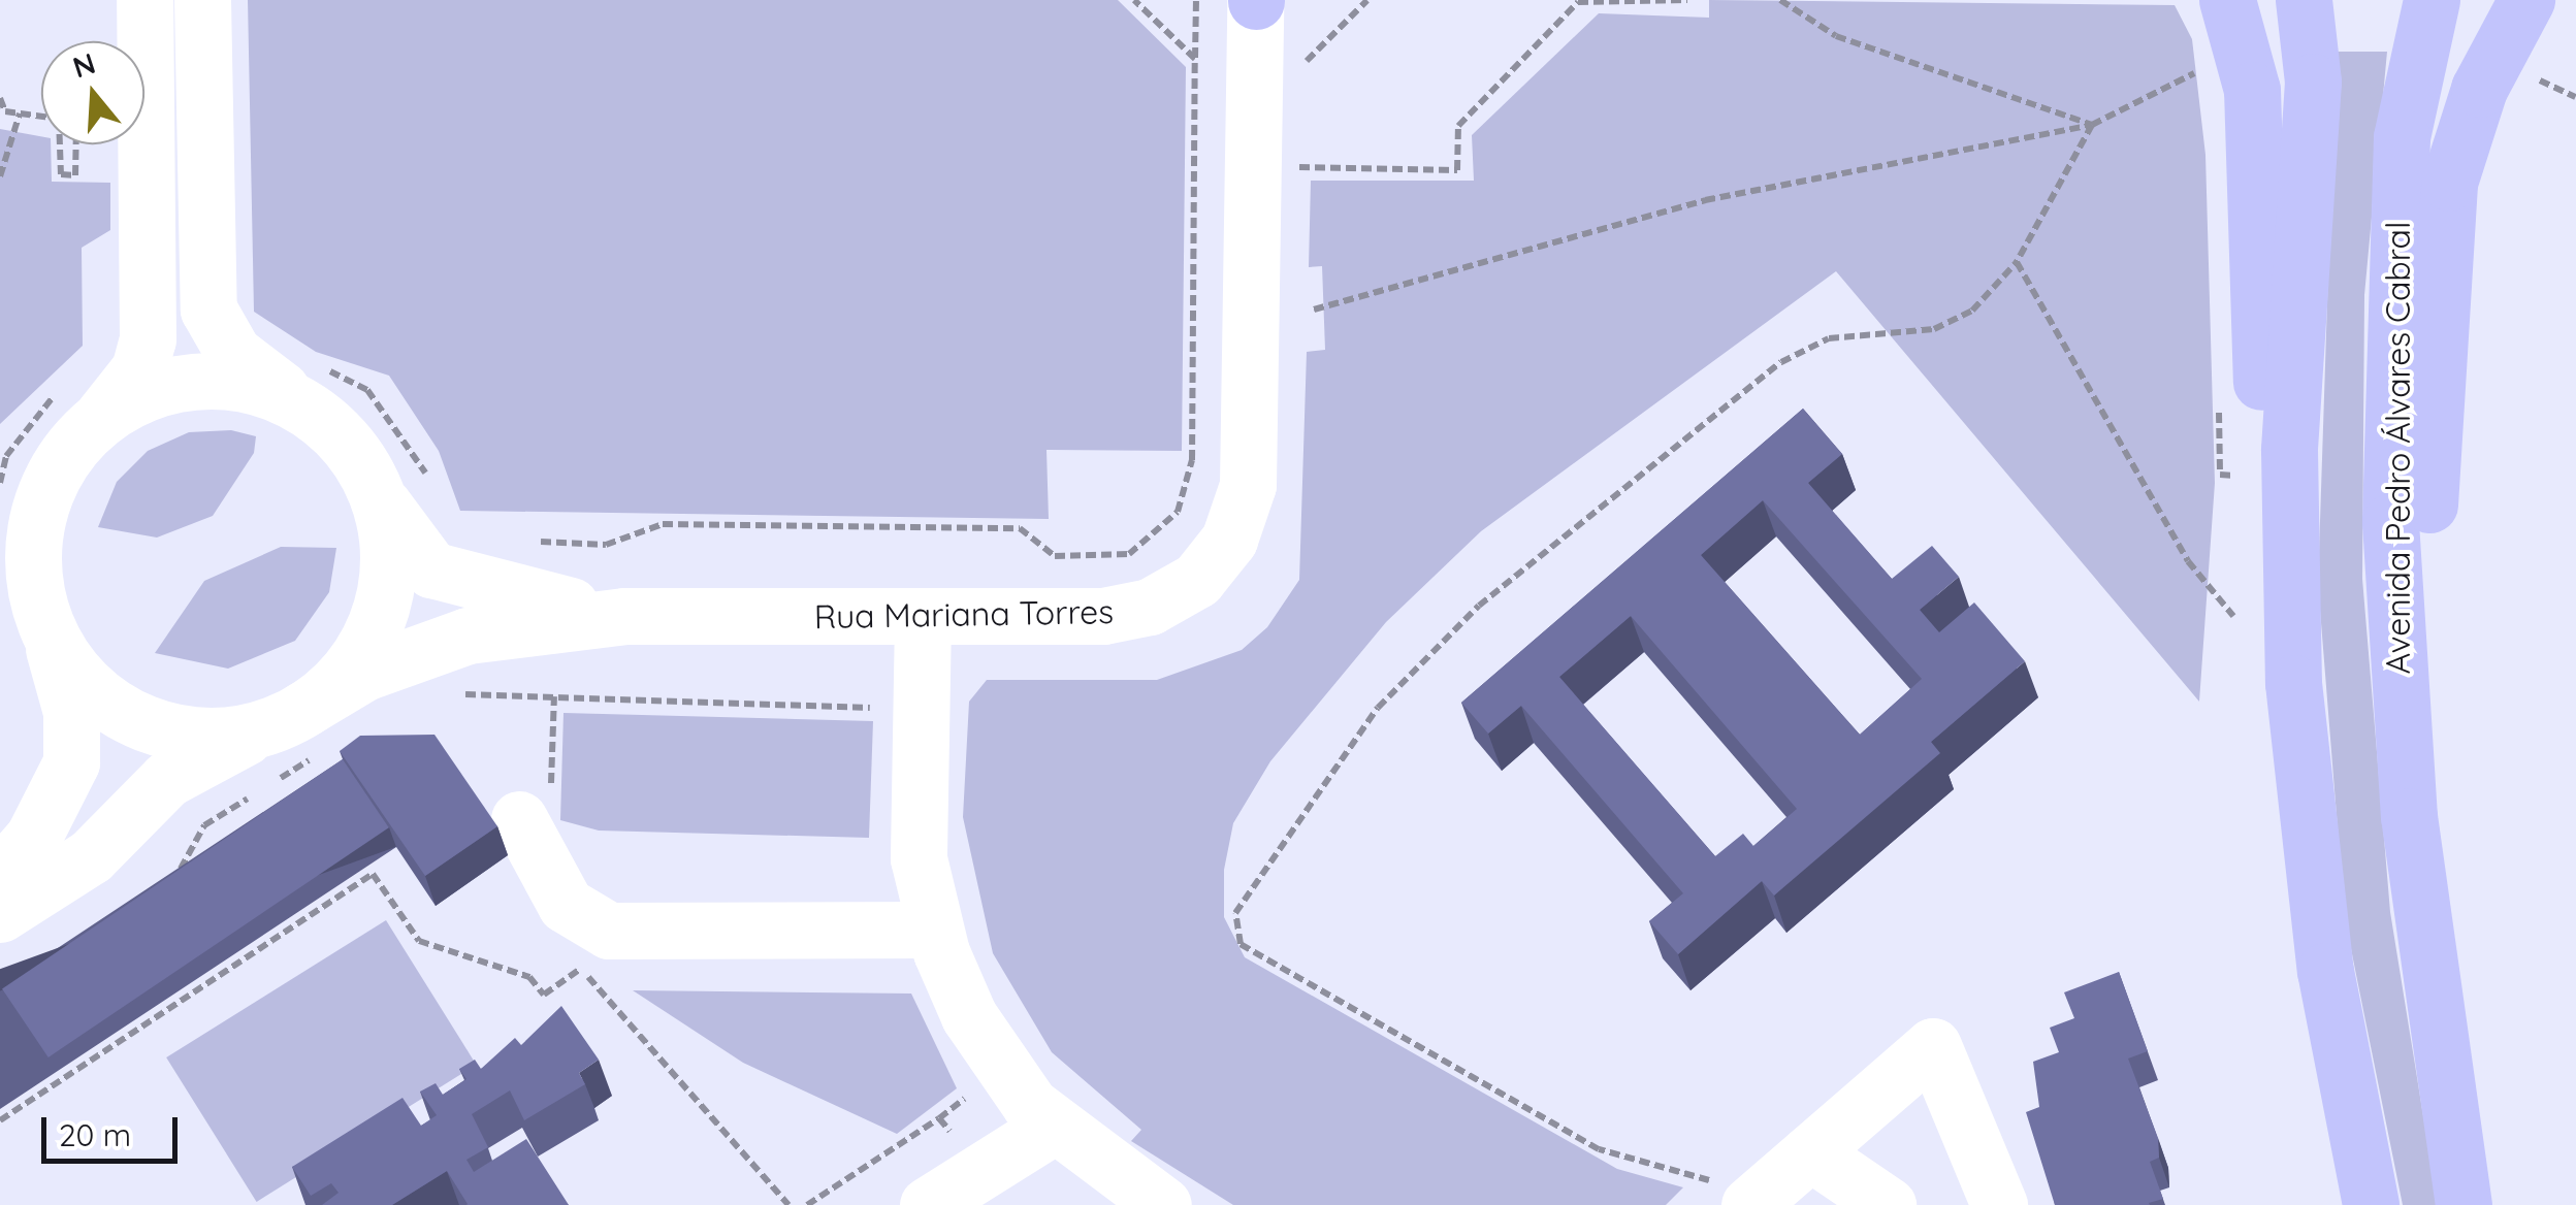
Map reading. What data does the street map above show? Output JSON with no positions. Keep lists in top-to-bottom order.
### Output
{
  "streets": {
    "main road": ["Avenida Pedro Álvares Cabral"],
    "street": ["Rua Mariana Torres"]
  },
  "scale_bar": "20 m",
  "north": "top"
}
